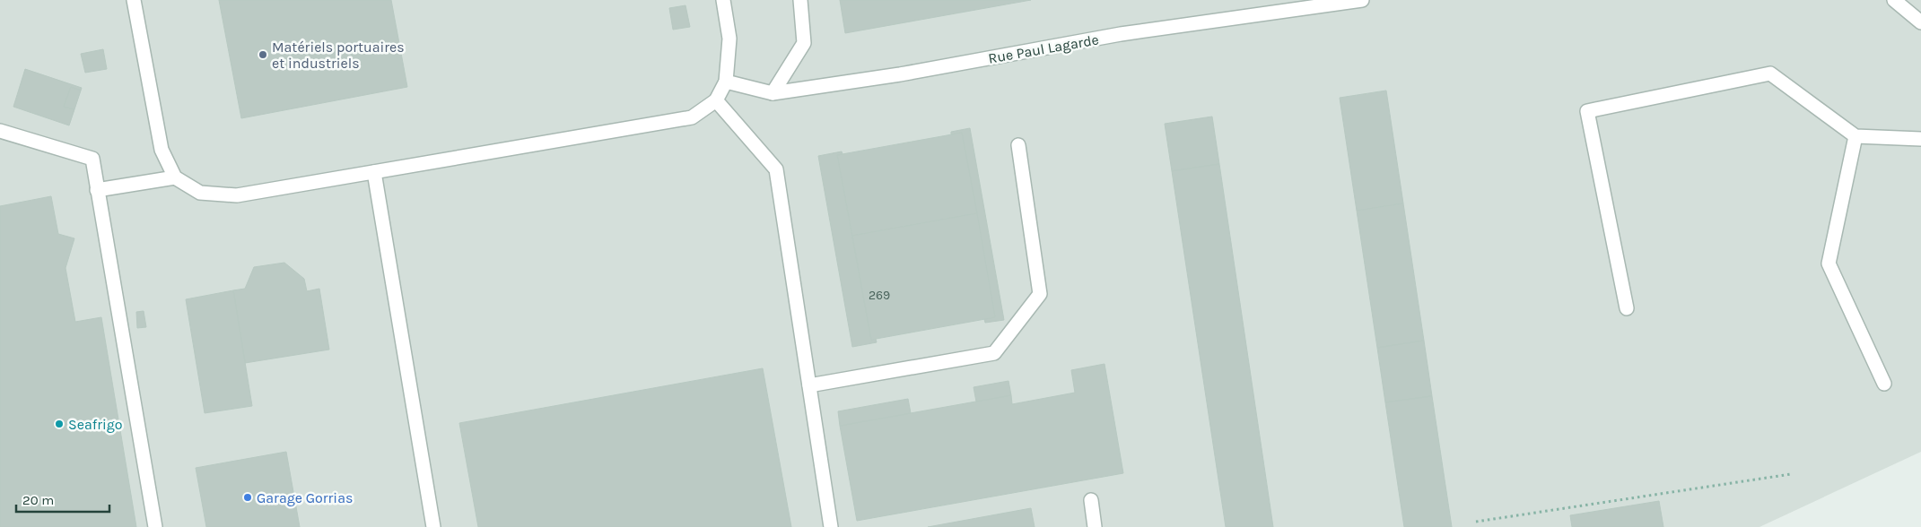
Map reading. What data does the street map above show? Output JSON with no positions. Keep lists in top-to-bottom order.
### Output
{
  "streets": {
    "lane": ["Rue Paul Lagarde"]
  },
  "places": ["Matériels portuaires et industriels", "Seafrigo", "Garage Gorrias"],
  "house_numbers": ["269"],
  "scale_bar": "20 m"
}
